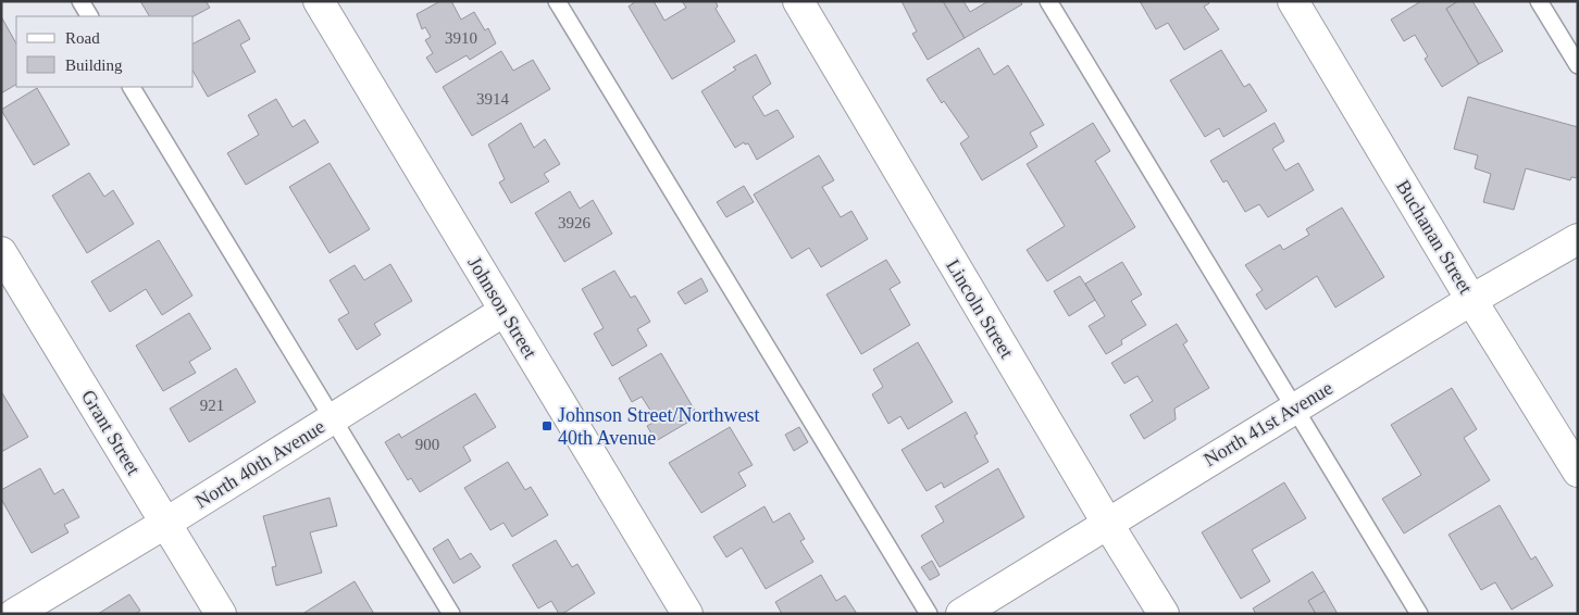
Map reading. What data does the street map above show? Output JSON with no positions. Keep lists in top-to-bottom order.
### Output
{
  "streets": {
    "street": [
      "Buchanan Street",
      "Johnson Street",
      "Lincoln Street",
      "North 41st Avenue",
      "Grant Street",
      "North 40th Avenue"
    ]
  },
  "crossings": [
    ["Buchanan Street", "North 41st Avenue"],
    ["Johnson Street", "North 40th Avenue"],
    ["Lincoln Street", "North 41st Avenue"],
    ["Grant Street", "North 40th Avenue"]
  ],
  "places": {
    "transit": ["Johnson Street/Northwest 40th Avenue"]
  },
  "house_numbers": [
    "3910",
    "3914",
    "3926",
    "921",
    "900"
  ],
  "legend": ["Road", "Building"]
}
